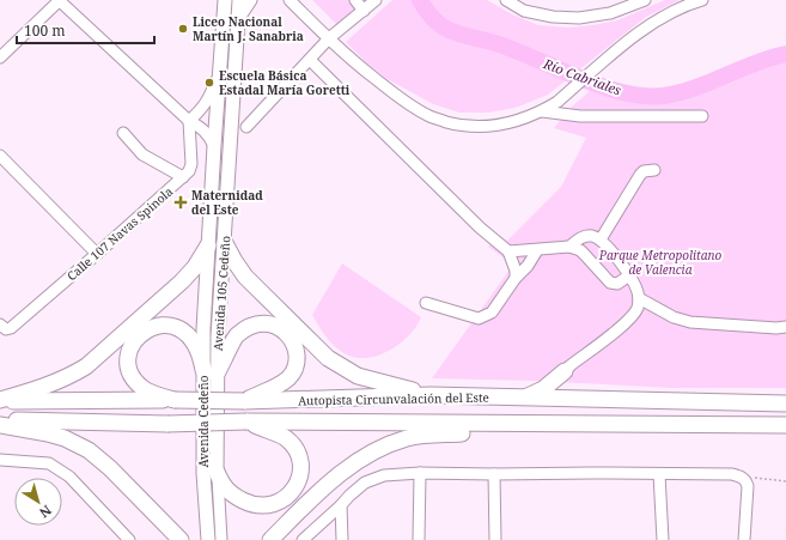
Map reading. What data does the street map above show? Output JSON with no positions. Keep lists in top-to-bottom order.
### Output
{
  "streets": {
    "highway": ["Autopista Circunvalación del Este"],
    "main road": ["Avenida 105 Cedeño", "Avenida Cedeño"],
    "street": ["Calle 107 Navas Spinola"]
  },
  "crossings": [
    ["Avenida 105 Cedeño", "Avenida Cedeño"]
  ],
  "water": ["Río Cabriales"],
  "parks": ["Parque Metropolitano de Valencia"],
  "places": {
    "other": ["Liceo Nacional Martín J. Sanabria", "Escuela Básica Estadal María Goretti"],
    "health": ["Maternidad del Este"]
  },
  "scale_bar": "100 m",
  "north": "bottom right"
}
